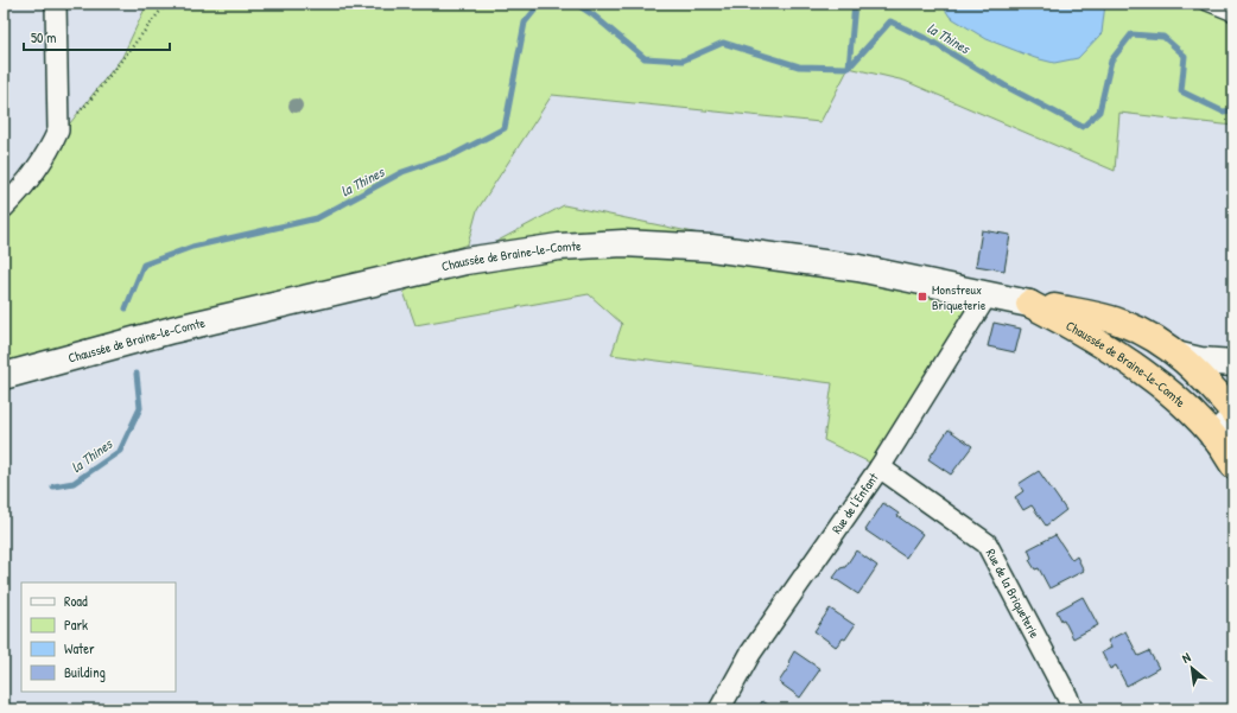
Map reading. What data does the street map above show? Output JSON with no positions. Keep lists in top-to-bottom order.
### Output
{
  "streets": {
    "highway": ["Chaussée de Braine-le-Comte"],
    "street": ["Rue de l'Enfant", "Rue de la Briqueterie"]
  },
  "crossings": [
    ["Chaussée de Braine-le-Comte", "Rue de l'Enfant"],
    ["Rue de l'Enfant", "Rue de la Briqueterie"]
  ],
  "water": ["la Thines"],
  "places": {
    "transit": ["Monstreux Briqueterie"]
  },
  "legend": [
    "Road",
    "Park",
    "Water",
    "Building"
  ],
  "scale_bar": "50 m",
  "north": "top left"
}
